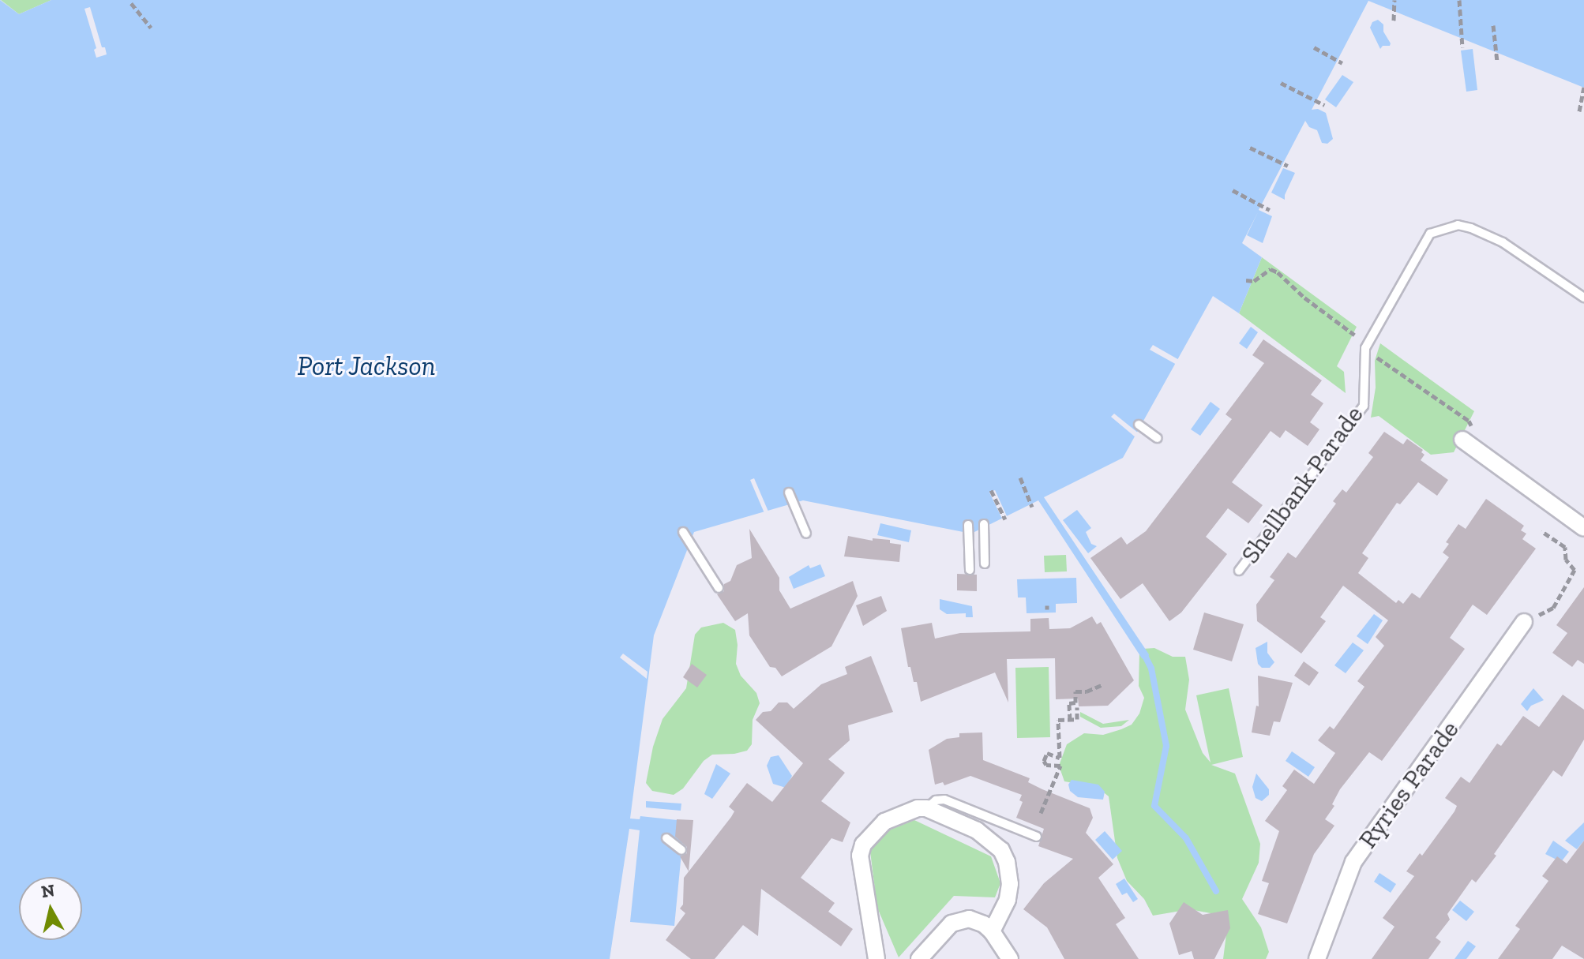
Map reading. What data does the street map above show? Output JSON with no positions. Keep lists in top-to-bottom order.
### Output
{
  "streets": {
    "street": ["Ryries Parade"],
    "lane": ["Shellbank Parade"]
  },
  "water": ["Port Jackson"],
  "north": "top"
}
